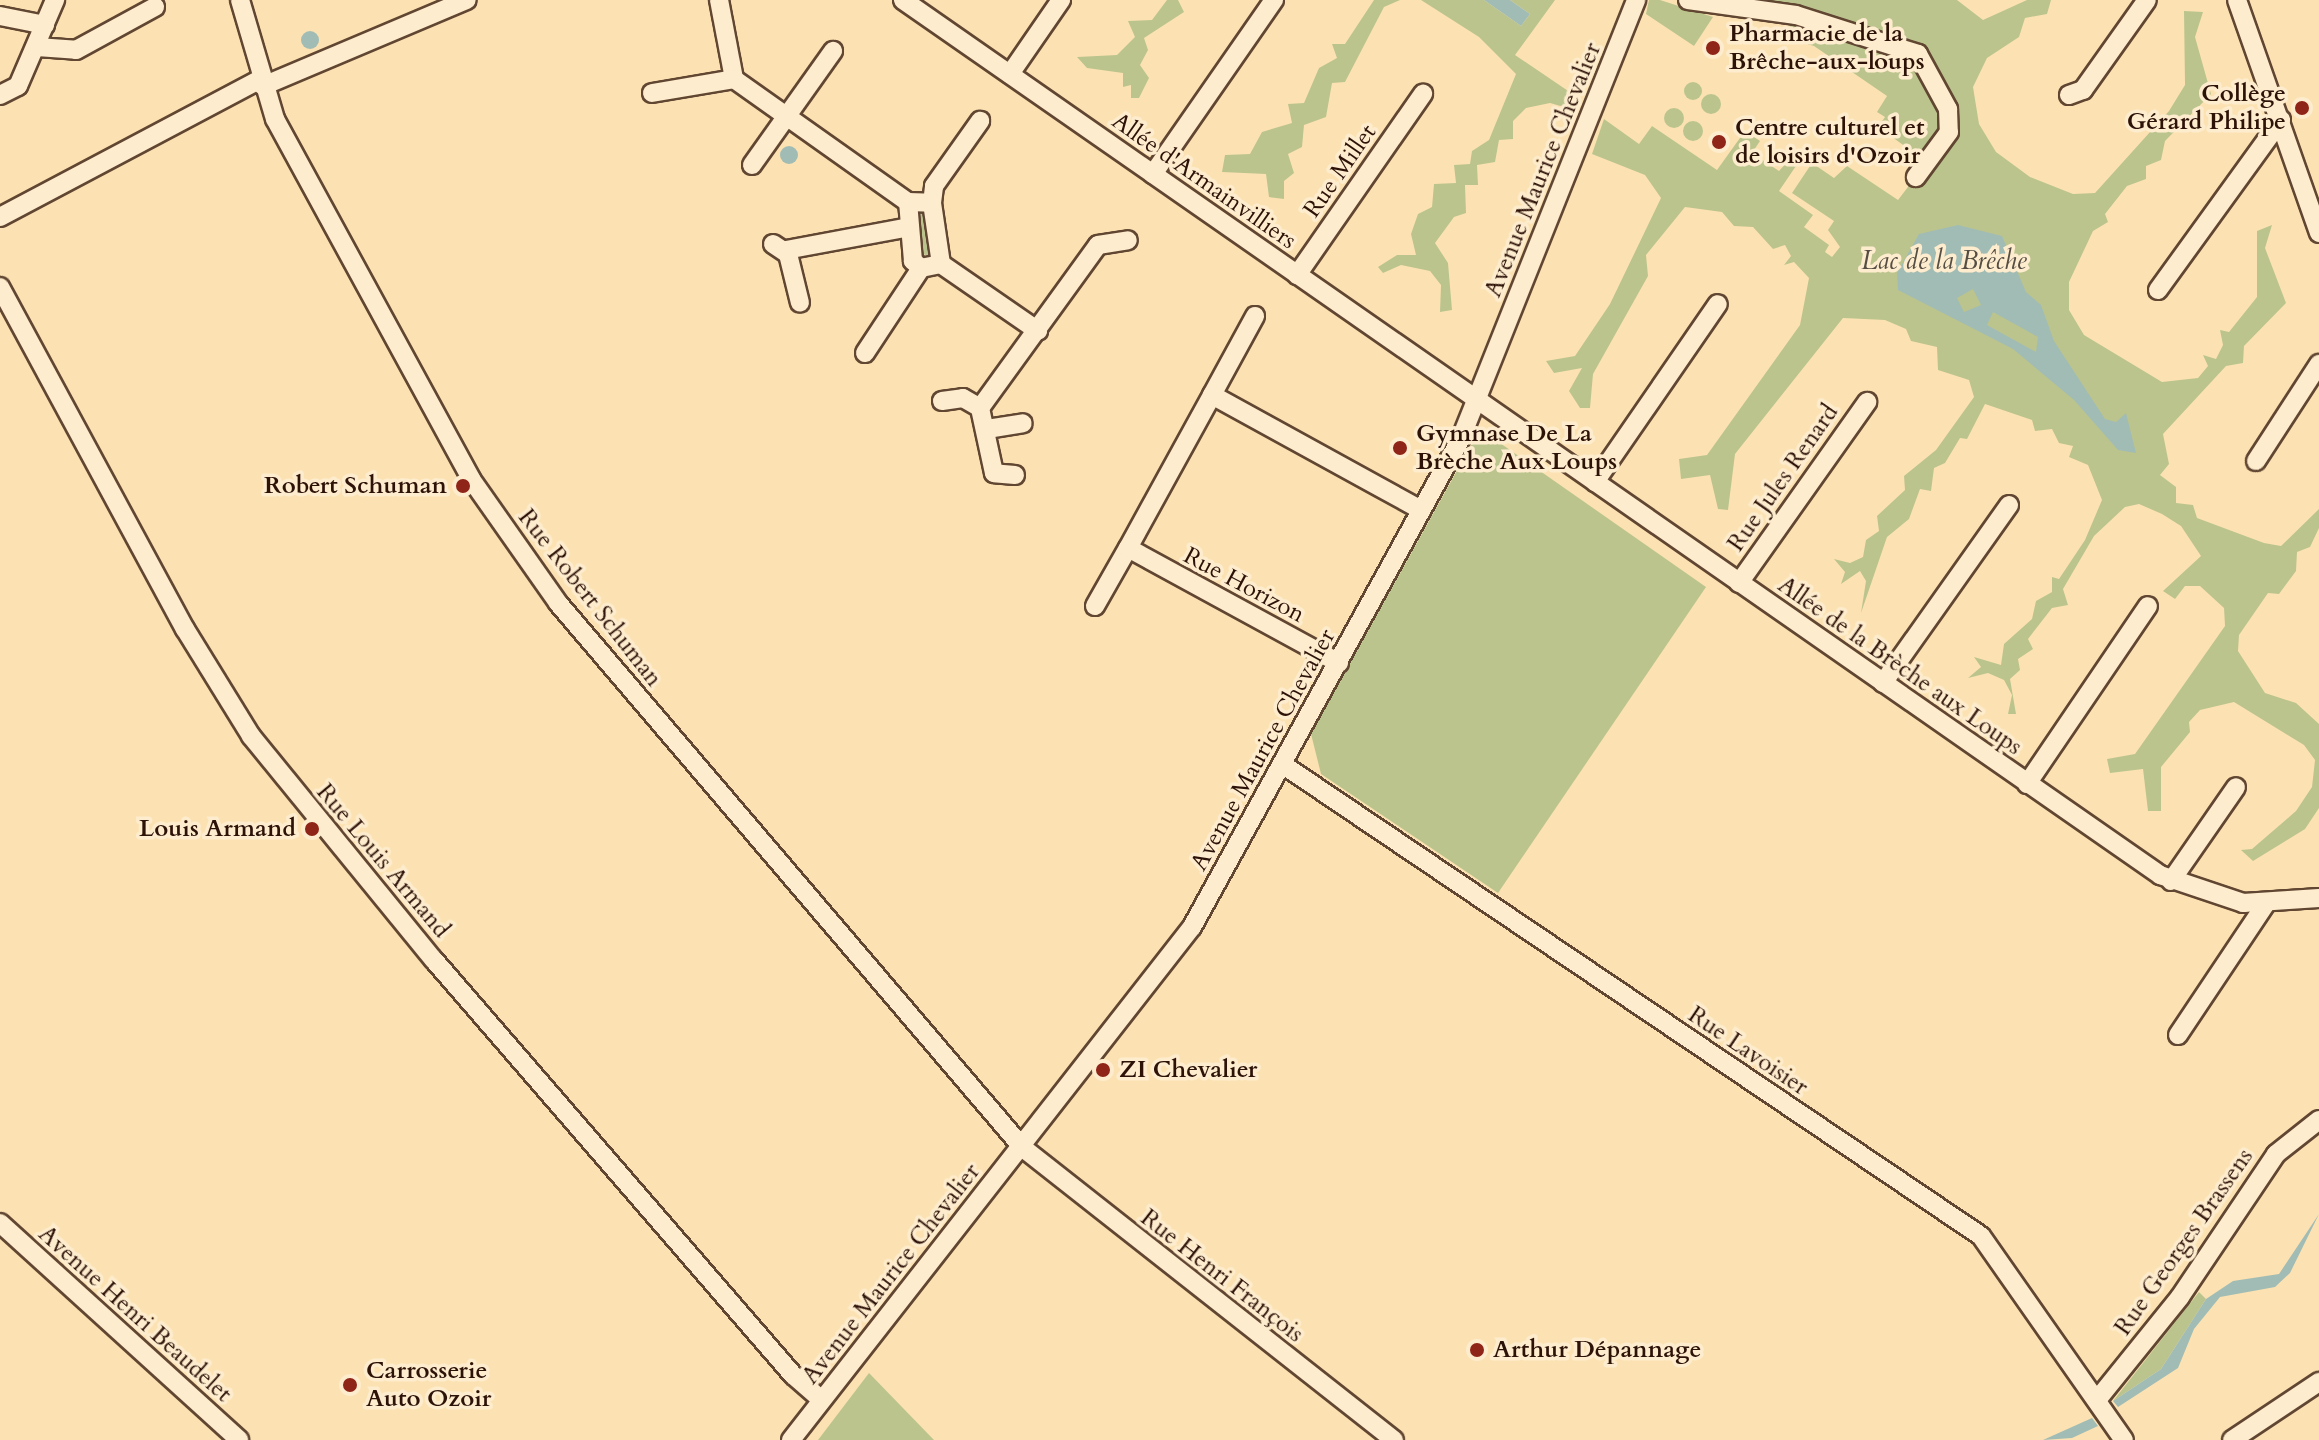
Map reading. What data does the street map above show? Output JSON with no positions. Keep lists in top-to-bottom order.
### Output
{
  "streets": {
    "street": [
      "Avenue Maurice Chevalier",
      "Rue Millet",
      "Allée d'Armainvilliers",
      "Rue Jules Renard",
      "Rue Horizon",
      "Rue Robert Schuman",
      "Allée de la Brèche aux Loups",
      "Rue Louis Armand",
      "Rue Lavoisier",
      "Rue Georges Brassens",
      "Rue Henri François",
      "Avenue Henri Beaudelet"
    ]
  },
  "crossings": [
    ["Avenue Maurice Chevalier", "Allée d'Armainvilliers"],
    ["Avenue Maurice Chevalier", "Rue Horizon"],
    ["Avenue Maurice Chevalier", "Rue Robert Schuman"],
    ["Avenue Maurice Chevalier", "Allée de la Brèche aux Loups"],
    ["Avenue Maurice Chevalier", "Rue Louis Armand"],
    ["Avenue Maurice Chevalier", "Rue Lavoisier"],
    ["Avenue Maurice Chevalier", "Rue Henri François"],
    ["Rue Millet", "Allée d'Armainvilliers"],
    ["Allée d'Armainvilliers", "Allée de la Brèche aux Loups"],
    ["Rue Jules Renard", "Allée de la Brèche aux Loups"],
    ["Rue Robert Schuman", "Rue Henri François"],
    ["Rue Lavoisier", "Rue Georges Brassens"]
  ],
  "water": ["Lac de la Brêche"],
  "places": [
    "Pharmacie de la Brêche-aux-loups",
    "Collège Gérard Philipe",
    "Centre culturel et de loisirs d'Ozoir",
    "Gymnase De La Brèche Aux Loups",
    "Robert Schuman",
    "Louis Armand",
    "ZI Chevalier",
    "Arthur Dépannage",
    "Carrosserie Auto Ozoir"
  ]
}
